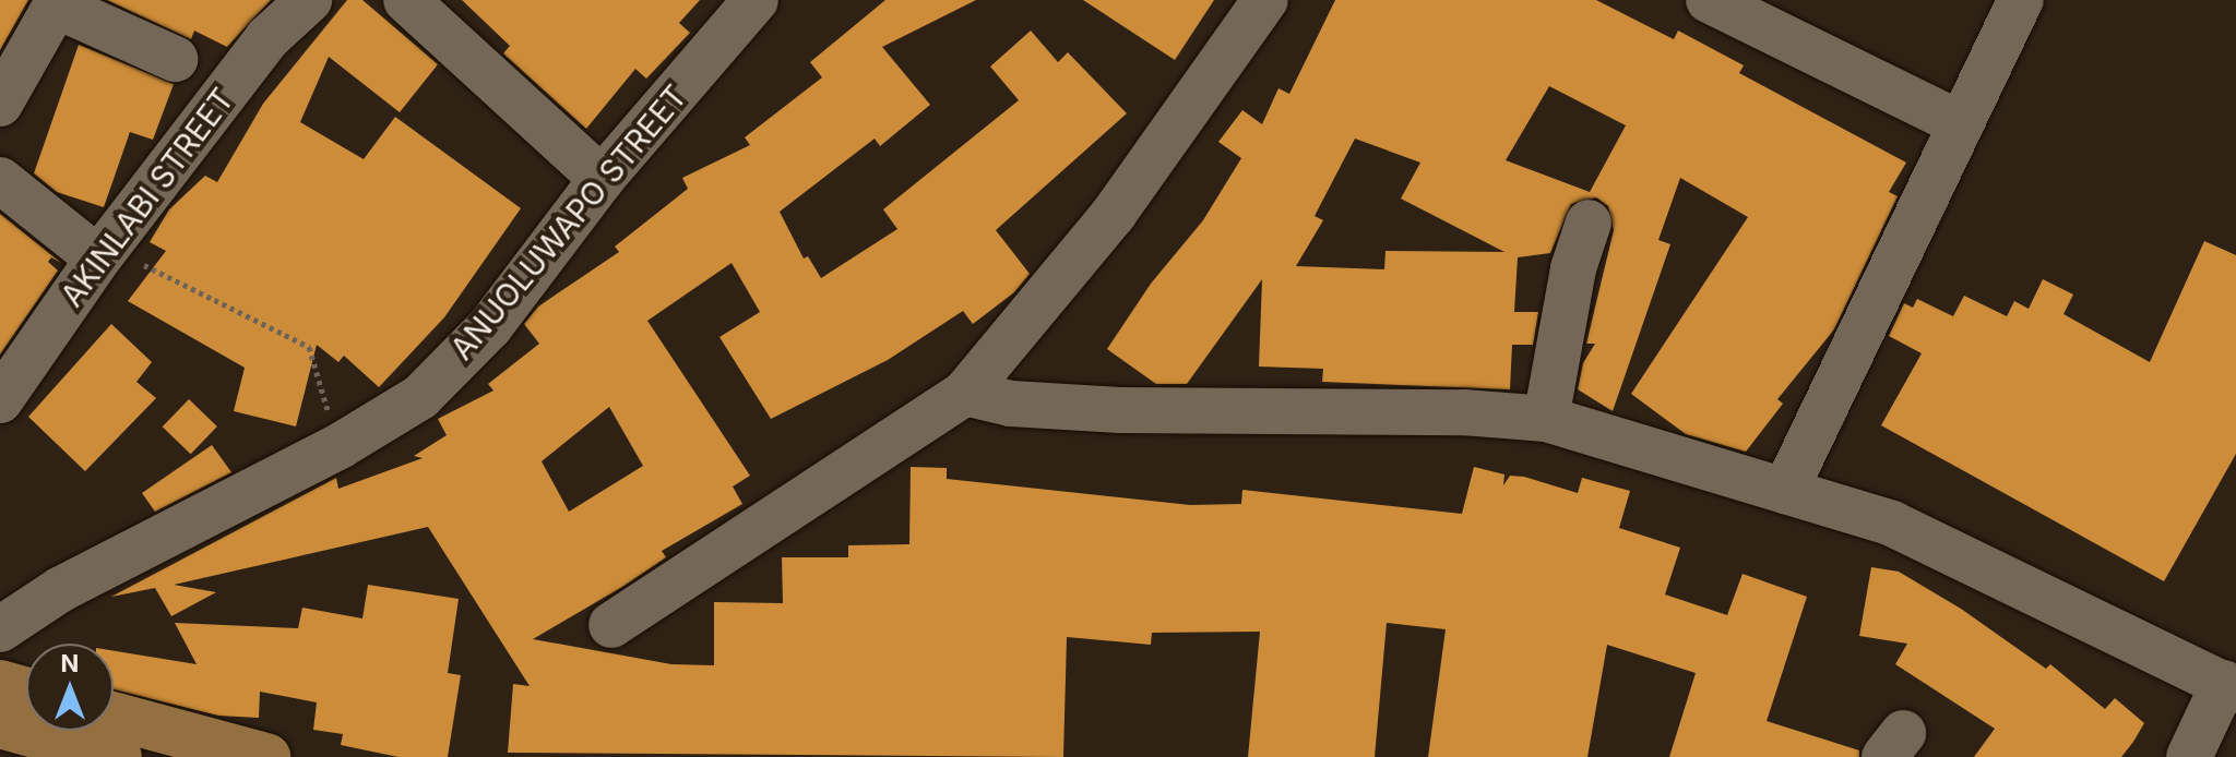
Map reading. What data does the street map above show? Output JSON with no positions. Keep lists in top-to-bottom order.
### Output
{
  "streets": {
    "street": ["AKINLABI STREET", "ANUOLUWAPO STREET"]
  },
  "north": "top"
}
